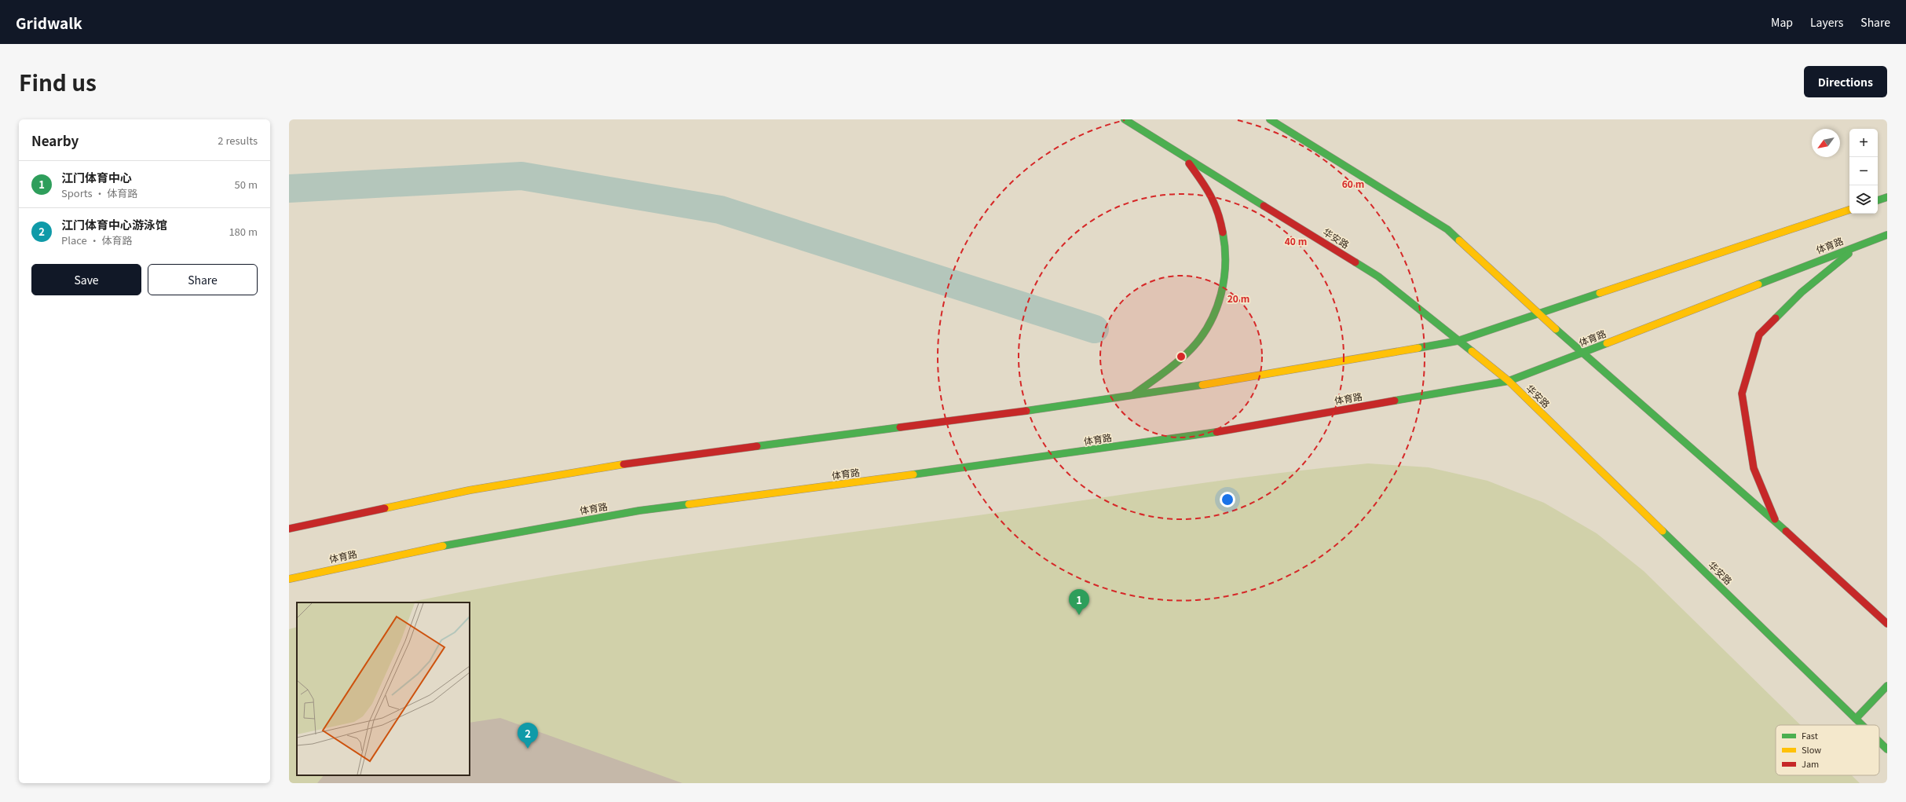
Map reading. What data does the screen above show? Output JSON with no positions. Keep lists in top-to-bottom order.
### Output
{
  "streets": {
    "main road": ["华安路", "体育路"]
  },
  "crossings": [
    ["华安路", "体育路"]
  ],
  "legend": ["Fast", "Slow", "Jam"],
  "north": "bottom left",
  "page": {
    "header": "Gridwalk",
    "nav": ["Map", "Layers", "Share"],
    "title": "Find us",
    "buttons": [
      "Directions",
      ["Save", "Share"]
    ],
    "heading": ["Nearby", "2 results"],
    "map_buttons": ["+", "−"],
    "list": [
      {
        "mark": "1",
        "name": "江门体育中心",
        "note": "Sports · 体育路",
        "value": "50 m"
      },
      {
        "mark": "2",
        "name": "江门体育中心游泳馆",
        "note": "Place · 体育路",
        "value": "180 m"
      }
    ],
    "pins": ["1", "2"]
  },
  "rings": ["60 m", "40 m", "20 m"]
}
